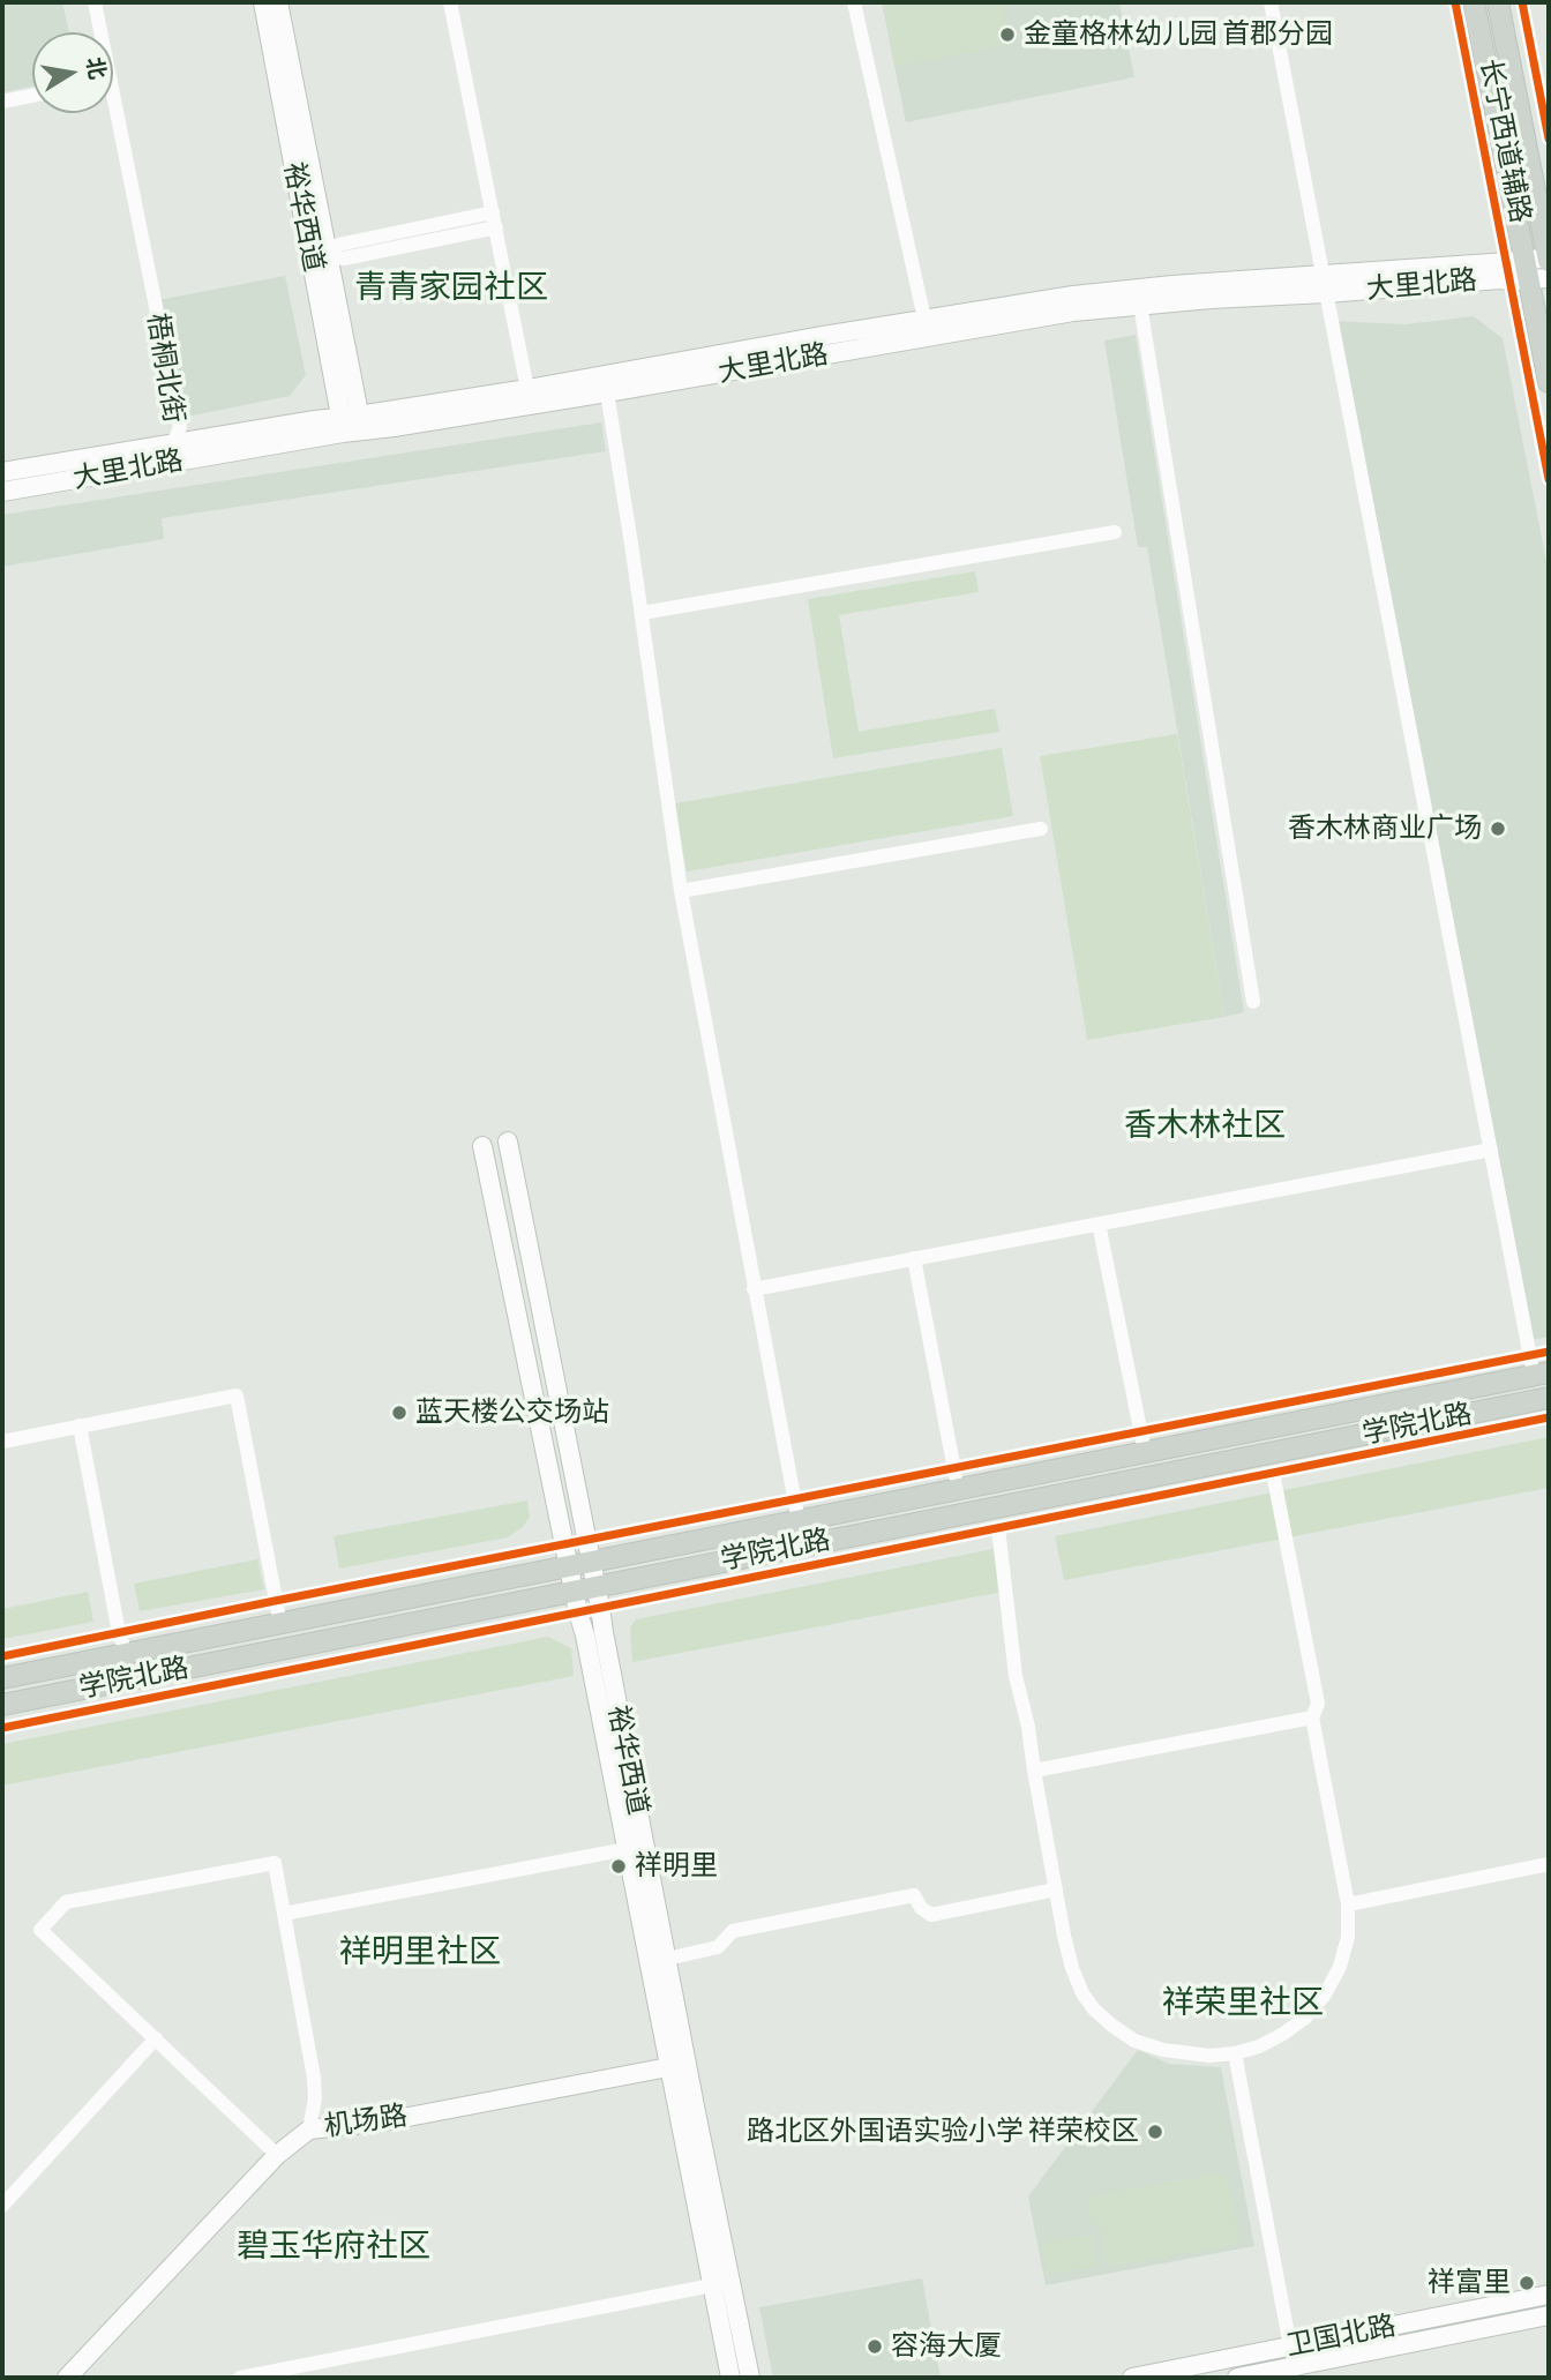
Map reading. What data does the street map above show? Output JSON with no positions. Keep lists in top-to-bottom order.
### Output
{
  "streets": {
    "main road": [
      "裕华西道",
      "大里北路",
      "学院北路",
      "机场路",
      "卫国北路"
    ],
    "street": ["长宁西道辅路", "梧桐北街"]
  },
  "crossings": [
    ["长宁西道辅路", "大里北路"],
    ["裕华西道", "大里北路"],
    ["裕华西道", "学院北路"],
    ["裕华西道", "机场路"],
    ["大里北路", "梧桐北街"]
  ],
  "districts": [
    "青青家园社区",
    "香木林社区",
    "祥明里社区",
    "祥荣里社区",
    "碧玉华府社区"
  ],
  "places": [
    "金童格林幼儿园 首郡分园",
    "香木林商业广场",
    "蓝天楼公交场站",
    "祥明里",
    "路北区外国语实验小学 祥荣校区",
    "祥富里",
    "容海大厦"
  ],
  "north": "right"
}
